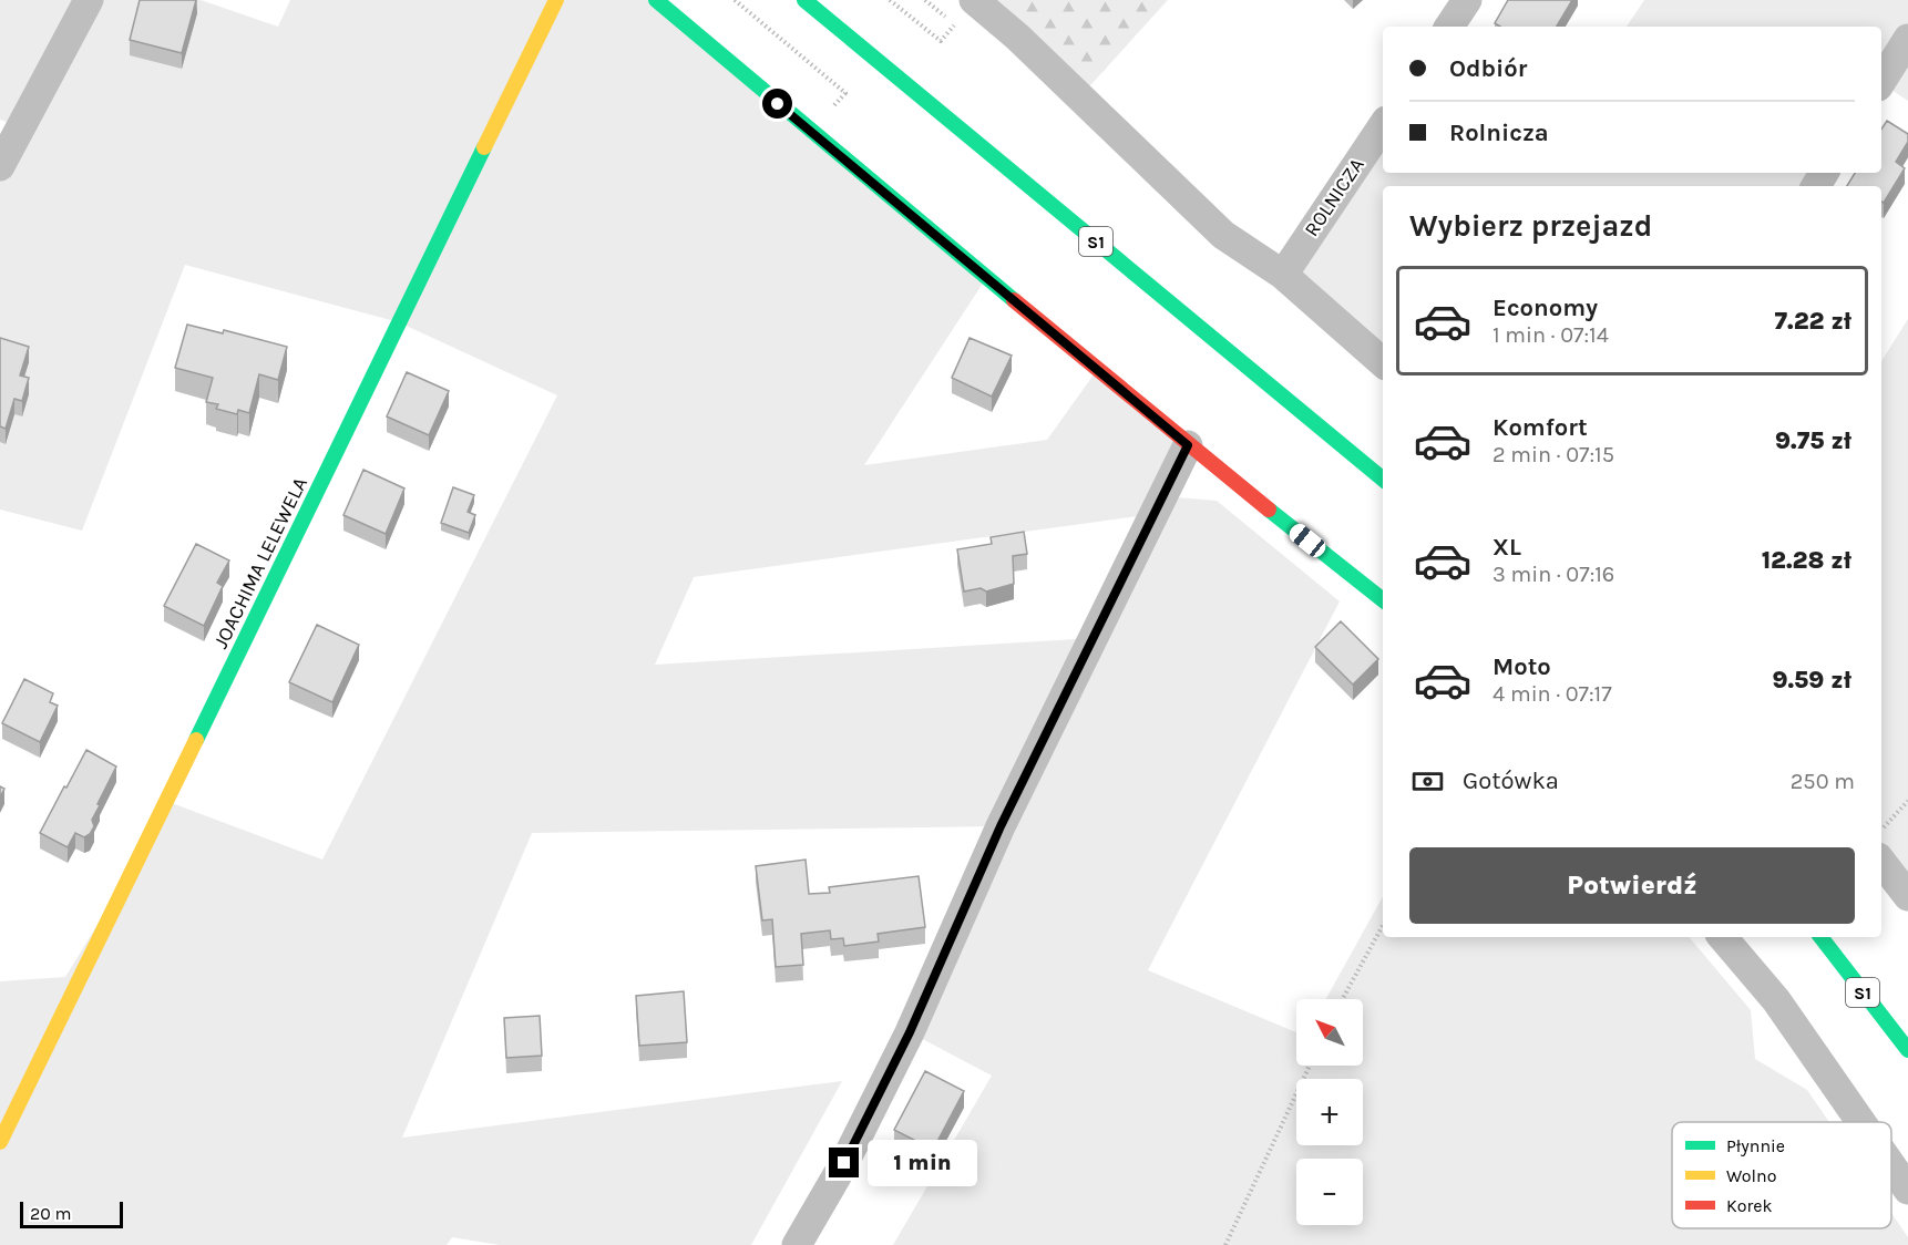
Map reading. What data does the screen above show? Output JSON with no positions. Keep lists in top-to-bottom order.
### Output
{
  "streets": {
    "main road": ["S1", "JOACHIMA LELEWELA"],
    "street": ["ROLNICZA"]
  },
  "legend": ["Płynnie", "Wolno", "Korek"],
  "scale_bar": "20 m",
  "north": "top left",
  "page": {
    "banner": ["Odbiór", "Rolnicza"],
    "heading": "Wybierz przejazd",
    "list": [
      {
        "name": "Economy",
        "note": "1 min · 07:14",
        "value": "7.22 zł"
      },
      {
        "name": "Komfort",
        "note": "2 min · 07:15",
        "value": "9.75 zł"
      },
      {
        "name": "XL",
        "note": "3 min · 07:16",
        "value": "12.28 zł"
      },
      {
        "name": "Moto",
        "note": "4 min · 07:17",
        "value": "9.59 zł"
      }
    ],
    "pay": ["Gotówka", "250 m"],
    "buttons": "Potwierdź",
    "map_buttons": ["+", "−"],
    "bubble": "1 min",
    "scale": "20 m"
  }
}
